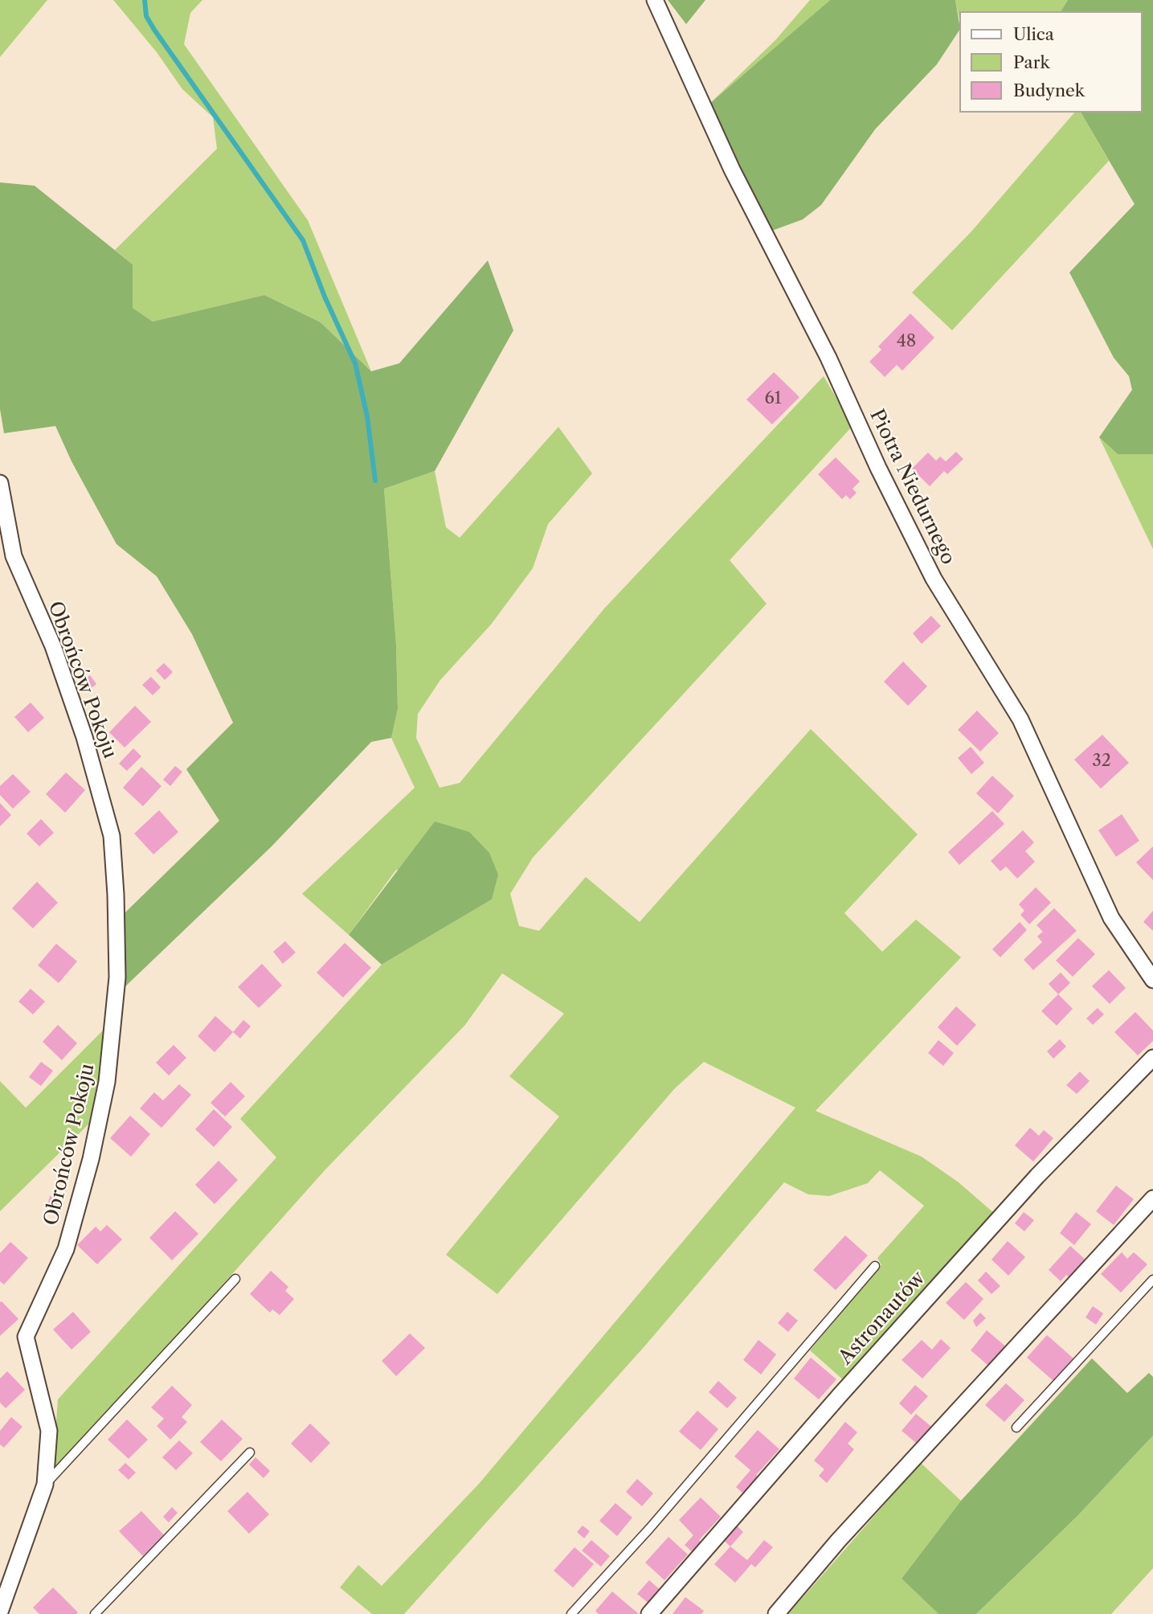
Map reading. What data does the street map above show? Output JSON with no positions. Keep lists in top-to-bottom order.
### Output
{
  "streets": {
    "street": ["Piotra Niedurnego", "Obrońców Pokoju", "Astronautów"]
  },
  "house_numbers": ["48", "61", "32"],
  "legend": ["Ulica", "Park", "Budynek"]
}
